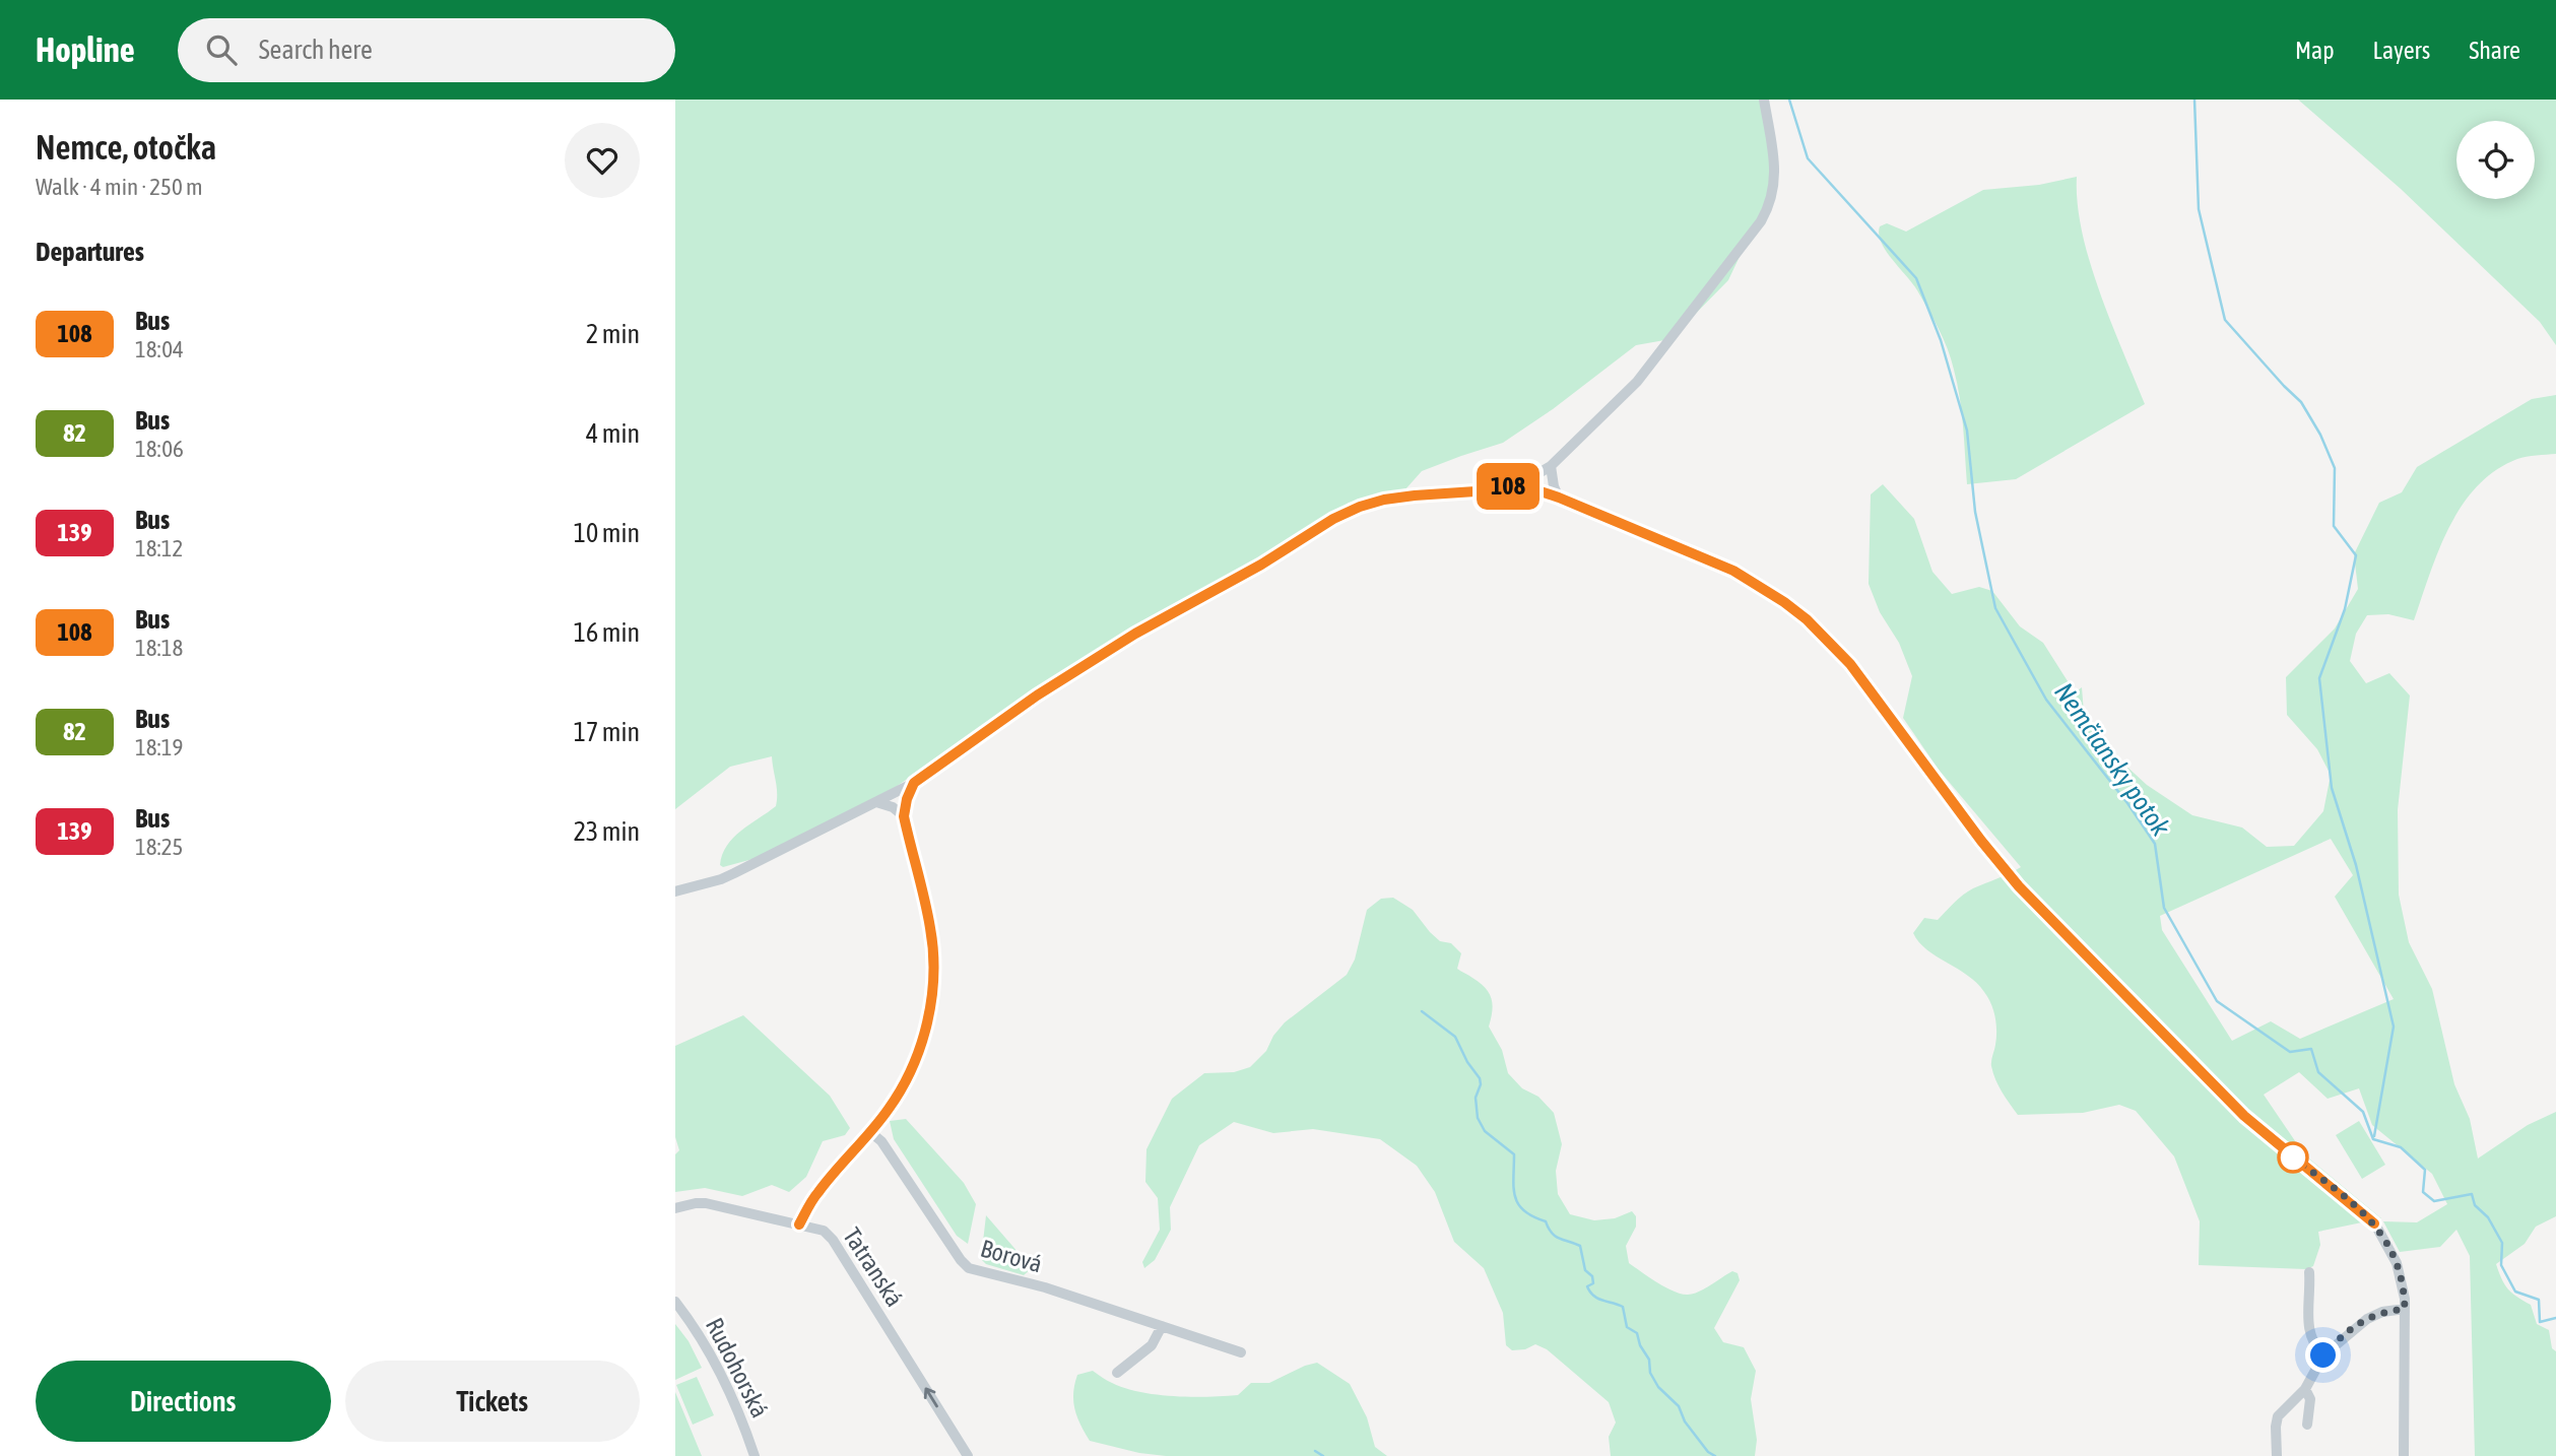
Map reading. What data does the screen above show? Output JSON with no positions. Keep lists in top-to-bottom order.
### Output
{
  "streets": {
    "street": ["Borová", "Tatranská", "Rudohorská"]
  },
  "one_way": ["Tatranská"],
  "water": ["Nemčiansky potok"],
  "lines": ["bus line 108"],
  "page": {
    "header": "Hopline",
    "search": "Search here",
    "nav": ["Map", "Layers", "Share"],
    "heading": [
      ["Nemce, otočka", "Walk · 4 min · 250 m"],
      "Departures"
    ],
    "on_map": "108",
    "list": [
      {
        "mark": "108",
        "name": "Bus",
        "note": "18:04",
        "value": "2 min"
      },
      {
        "mark": "82",
        "name": "Bus",
        "note": "18:06",
        "value": "4 min"
      },
      {
        "mark": "139",
        "name": "Bus",
        "note": "18:12",
        "value": "10 min"
      },
      {
        "mark": "108",
        "name": "Bus",
        "note": "18:18",
        "value": "16 min"
      },
      {
        "mark": "82",
        "name": "Bus",
        "note": "18:19",
        "value": "17 min"
      },
      {
        "mark": "139",
        "name": "Bus",
        "note": "18:25",
        "value": "23 min"
      }
    ],
    "buttons": ["Directions", "Tickets"]
  }
}
